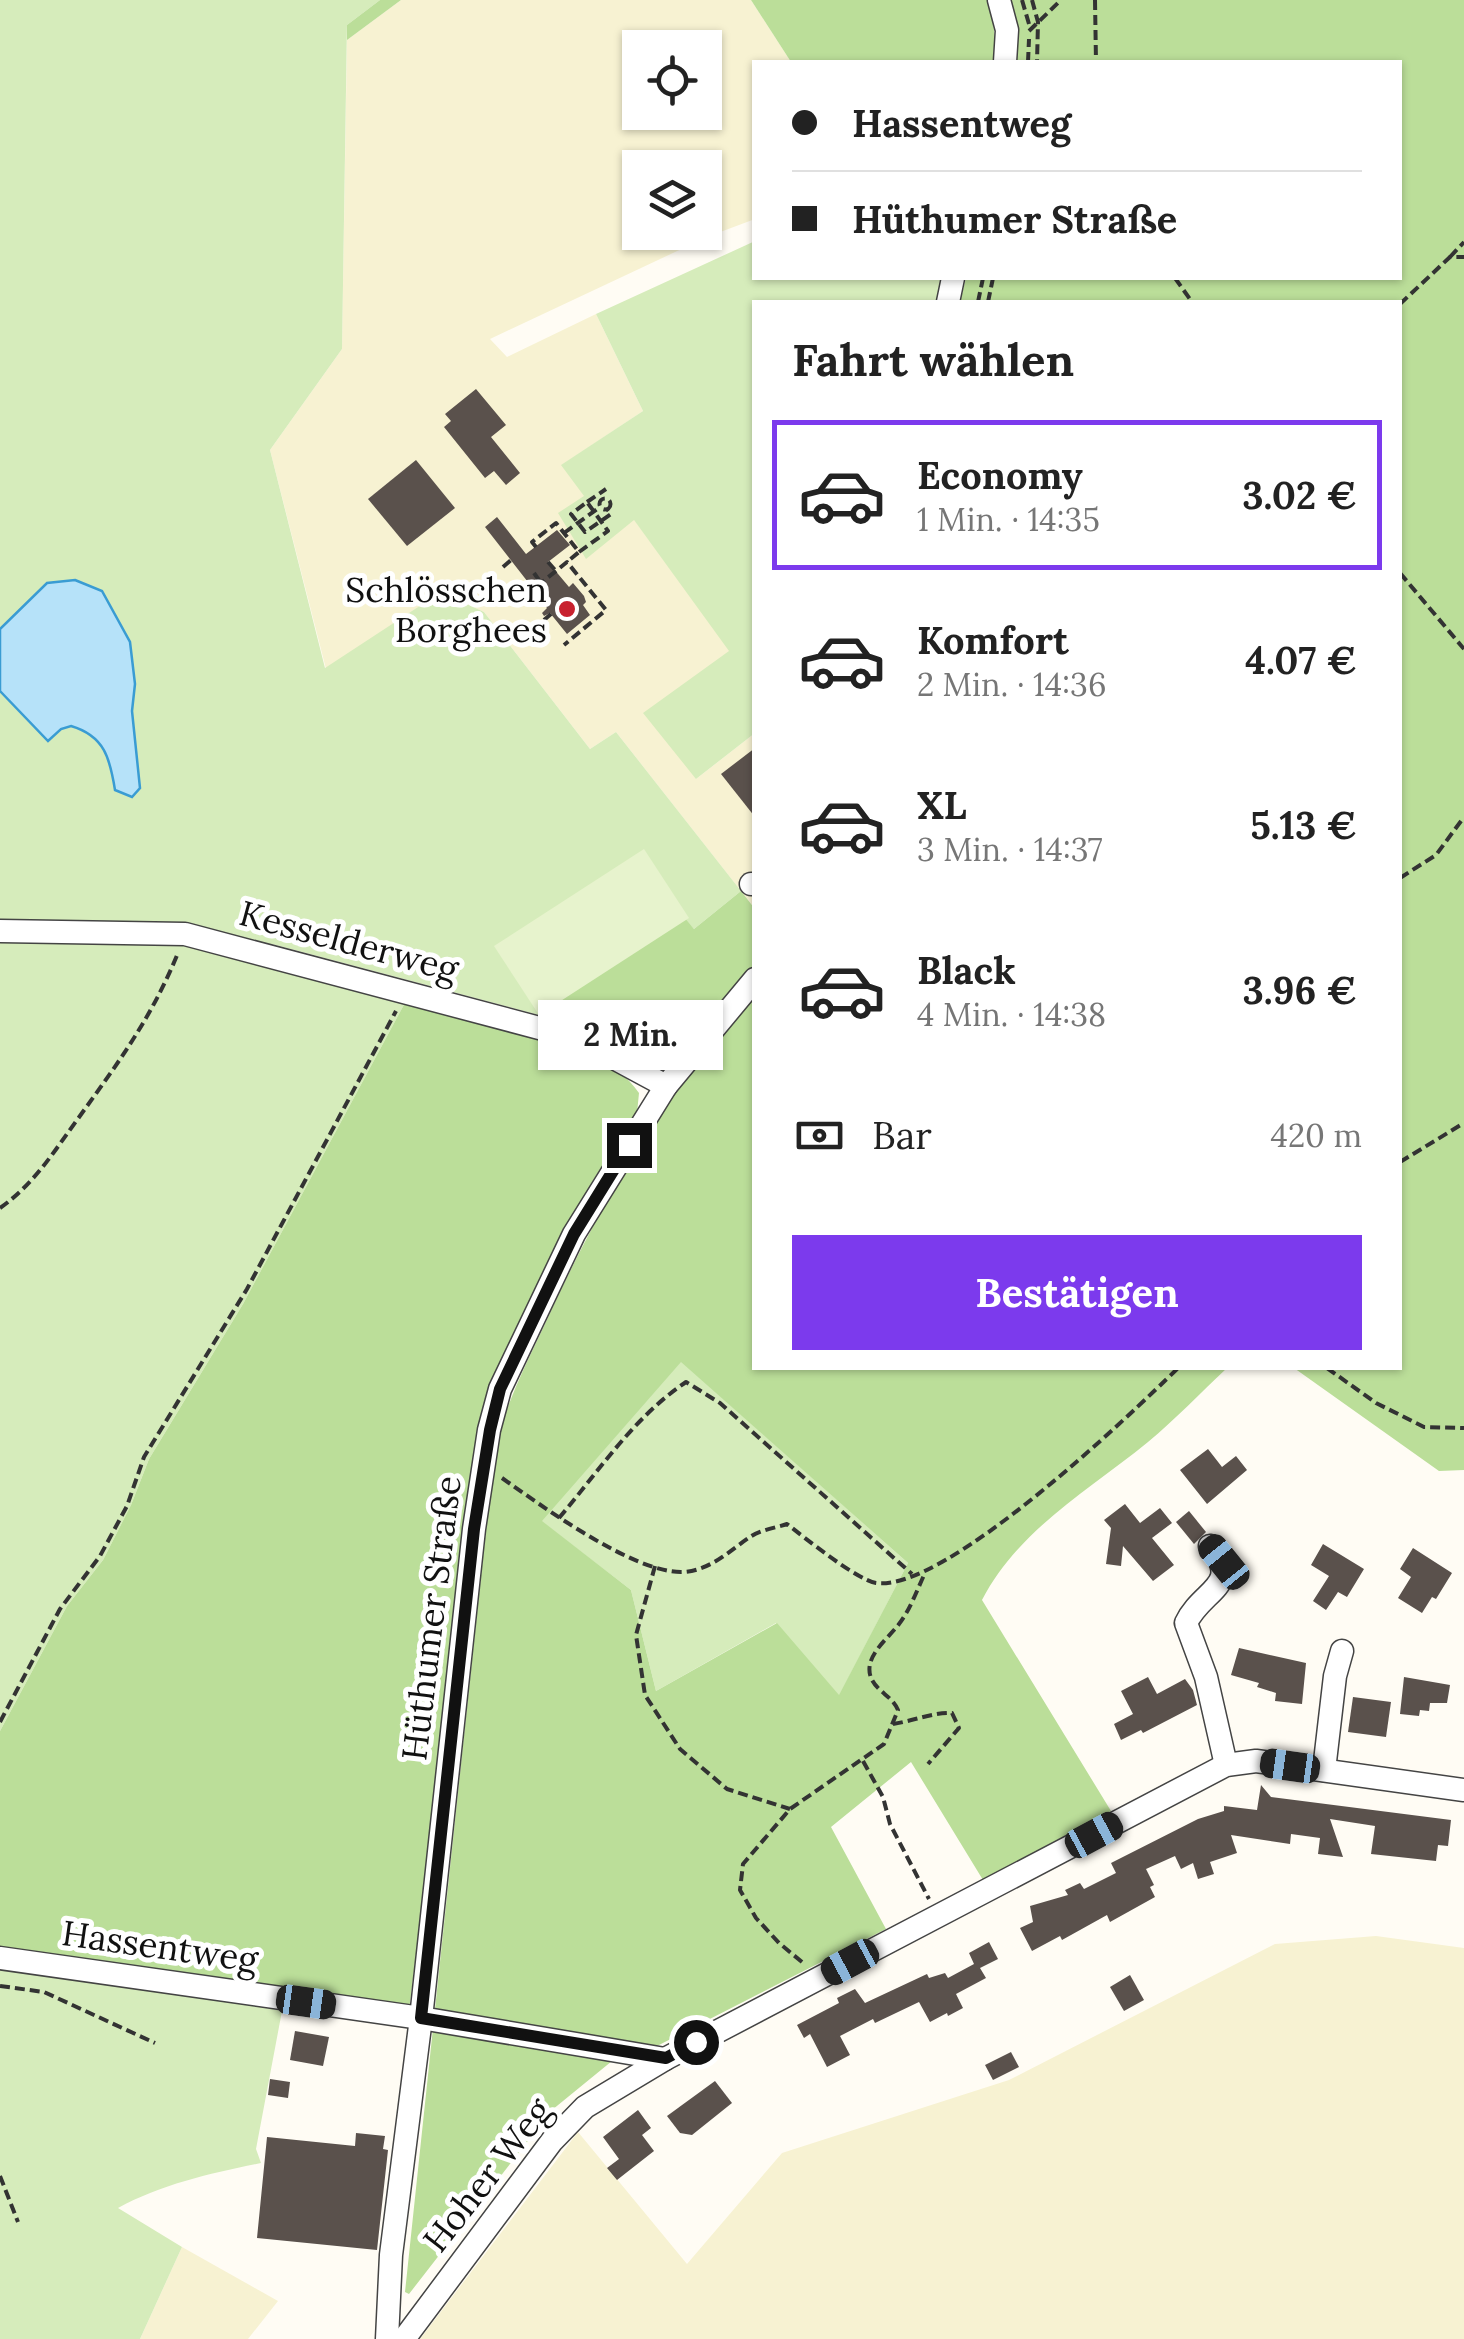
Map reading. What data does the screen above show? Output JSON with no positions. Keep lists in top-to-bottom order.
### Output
{
  "streets": {
    "street": [
      "Kesselderweg",
      "Hüthumer Straße",
      "Hassentweg",
      "Hoher Weg"
    ]
  },
  "crossings": [
    ["Kesselderweg", "Hüthumer Straße"],
    ["Hüthumer Straße", "Hassentweg"],
    ["Hassentweg", "Hoher Weg"]
  ],
  "places": ["Schlösschen Borghees"],
  "page": {
    "banner": ["Hassentweg", "Hüthumer Straße"],
    "heading": "Fahrt wählen",
    "list": [
      {
        "name": "Economy",
        "note": "1 Min. · 14:35",
        "value": "3.02 €"
      },
      {
        "name": "Komfort",
        "note": "2 Min. · 14:36",
        "value": "4.07 €"
      },
      {
        "name": "XL",
        "note": "3 Min. · 14:37",
        "value": "5.13 €"
      },
      {
        "name": "Black",
        "note": "4 Min. · 14:38",
        "value": "3.96 €"
      }
    ],
    "bubble": "2 Min.",
    "pay": ["Bar", "420 m"],
    "buttons": "Bestätigen"
  }
}
